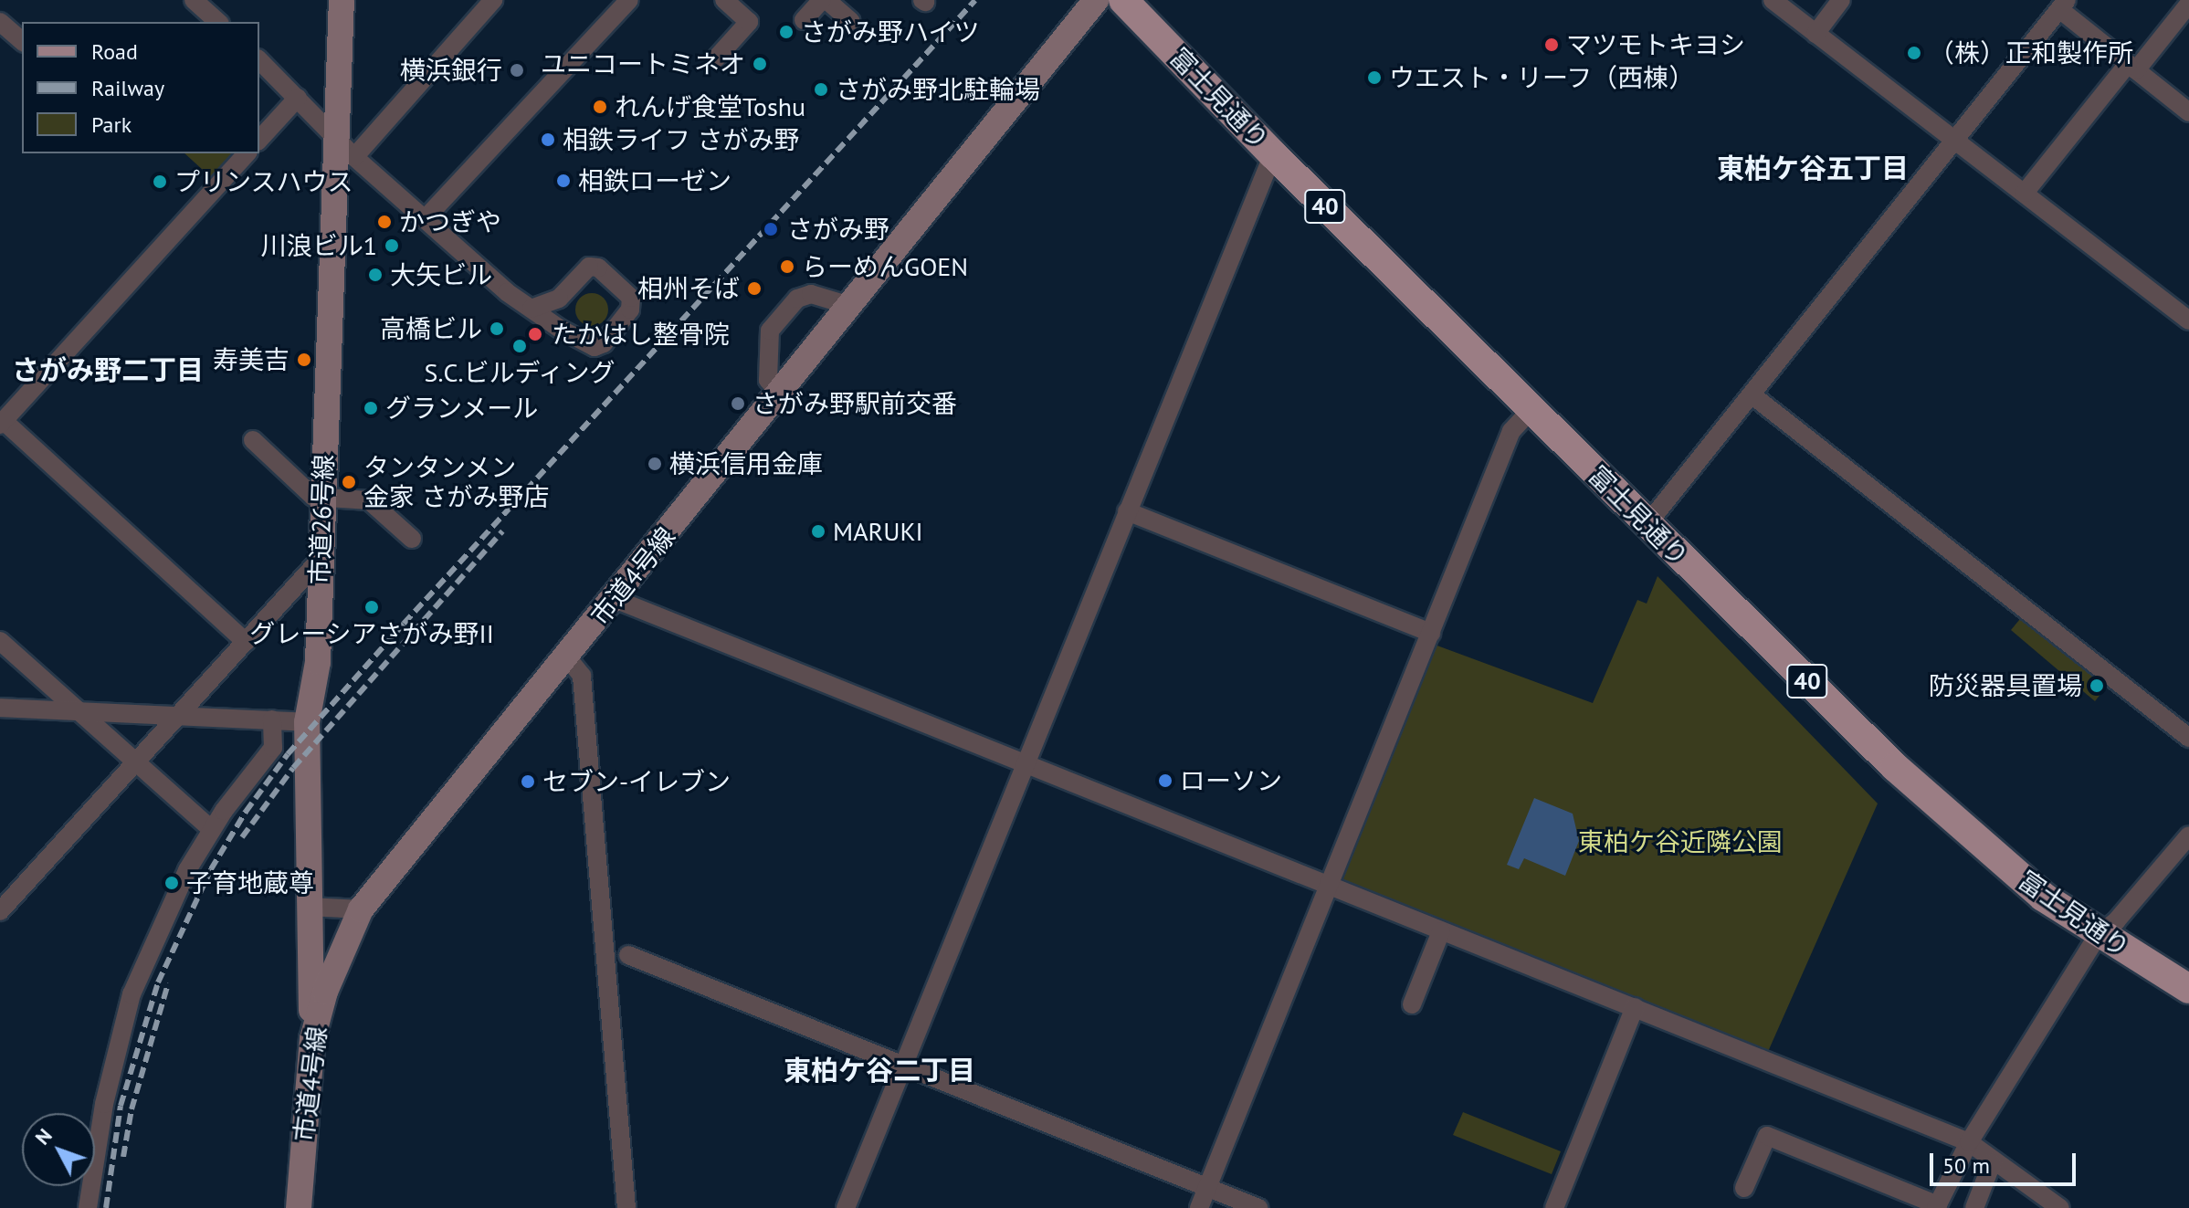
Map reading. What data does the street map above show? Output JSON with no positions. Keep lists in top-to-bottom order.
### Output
{
  "streets": {
    "main road": ["富士見通り", "40"],
    "street": ["市道26号線", "市道4号線"]
  },
  "crossings": [
    ["市道26号線", "市道4号線"]
  ],
  "districts": ["東柏ケ谷五丁目", "さがみ野二丁目", "東柏ケ谷二丁目"],
  "parks": ["東柏ケ谷近隣公園"],
  "places": [
    "さがみ野ハイツ",
    "マツモトキヨシ",
    "（株）正和製作所",
    "ユニコートミネオ",
    "横浜銀行",
    "ウエスト・リーフ（西棟）",
    "さがみ野北駐輪場",
    "れんげ食堂Toshu",
    "相鉄ライフ さがみ野",
    "相鉄ローゼン",
    "プリンスハウス",
    "かつぎや",
    "さがみ野",
    "川浪ビル1",
    "らーめんGOEN",
    "大矢ビル",
    "相州そば",
    "高橋ビル",
    "たかはし整骨院",
    "S.C.ビルディング",
    "寿美吉",
    "さがみ野駅前交番",
    "グランメール",
    "横浜信用金庫",
    "タンタンメン 金家 さがみ野店",
    "MARUKI",
    "グレーシアさがみ野II",
    "防災器具置場",
    "ローソン",
    "セブン-イレブン",
    "子育地蔵尊"
  ],
  "legend": ["Road", "Railway", "Park"],
  "scale_bar": "50 m",
  "north": "top left"
}
